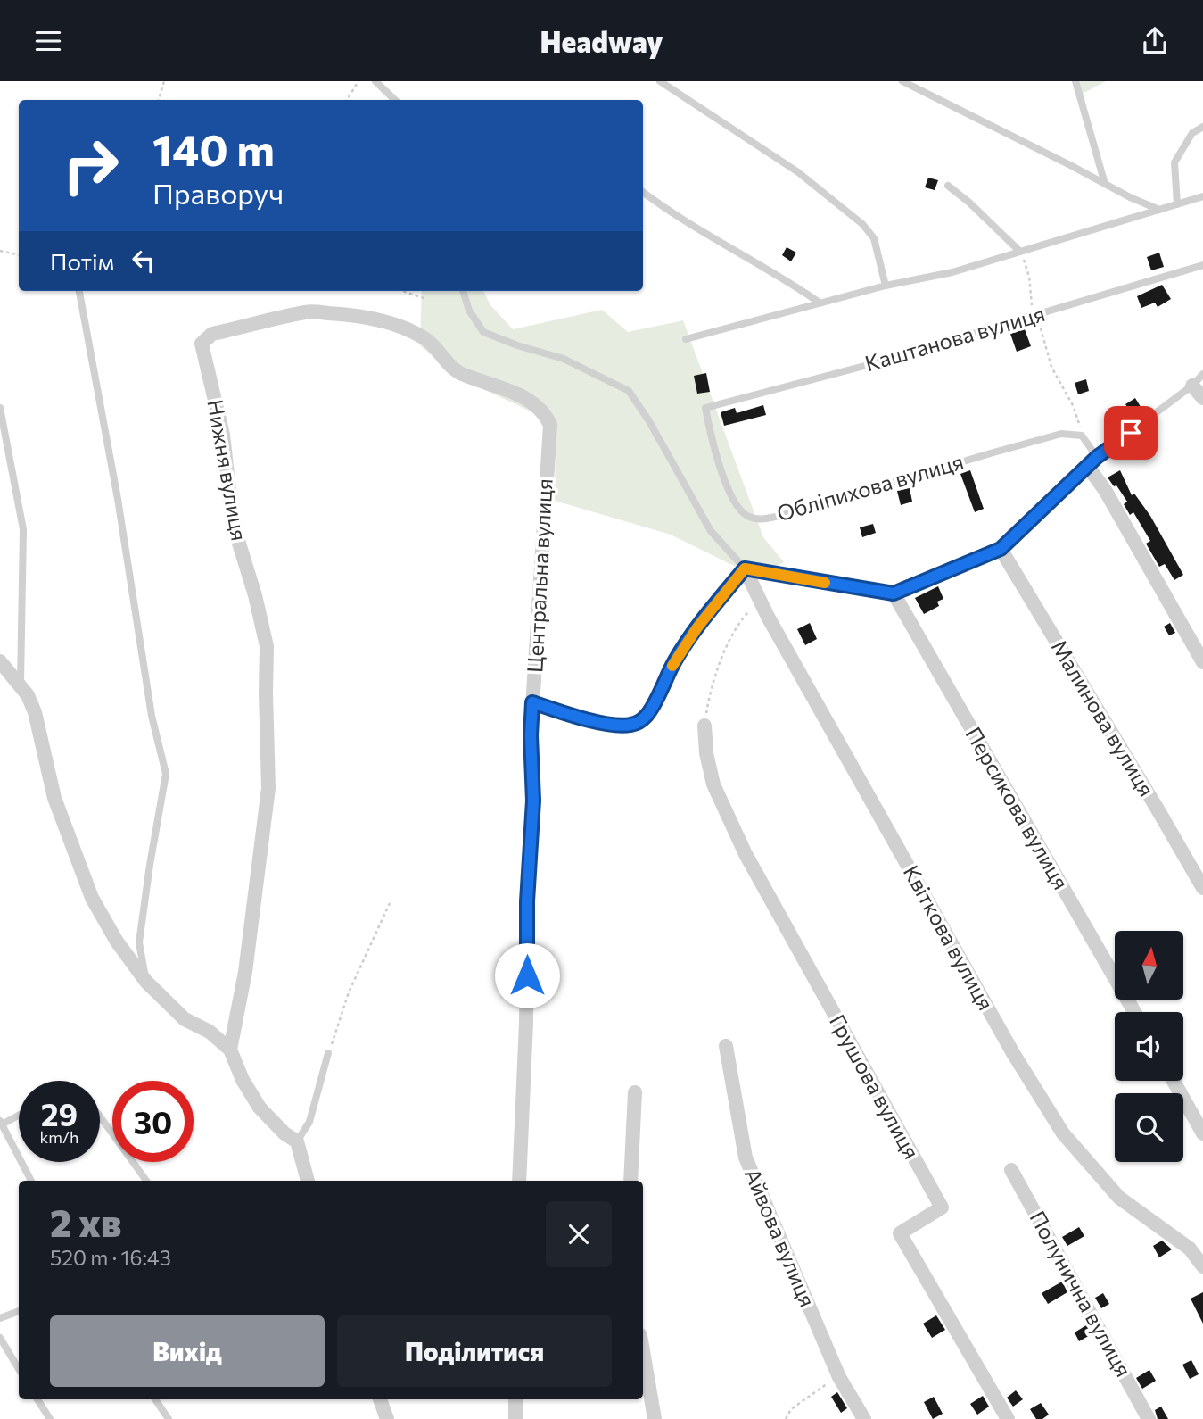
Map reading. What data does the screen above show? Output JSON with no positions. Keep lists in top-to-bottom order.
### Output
{
  "streets": {
    "street": [
      "Нижня вулиця",
      "Центральна вулиця",
      "Малинова вулиця",
      "Персикова вулиця",
      "Квіткова вулиця",
      "Грушова вулиця",
      "Айвова вулиця",
      "Полунична вулиця"
    ],
    "lane": ["Каштанова вулиця", "Обліпихова вулиця"]
  },
  "crossings": [
    ["Каштанова вулиця", "Обліпихова вулиця"],
    ["Нижня вулиця", "Центральна вулиця"]
  ],
  "north": "top",
  "page": {
    "header": "Headway",
    "turn": ["140 m", "Праворуч"],
    "then": "Потім",
    "speed": "29 km/h",
    "limit": "30",
    "heading": ["2 хв", "520 m · 16:43"],
    "buttons": ["Вихід", "Поділитися"]
  }
}
